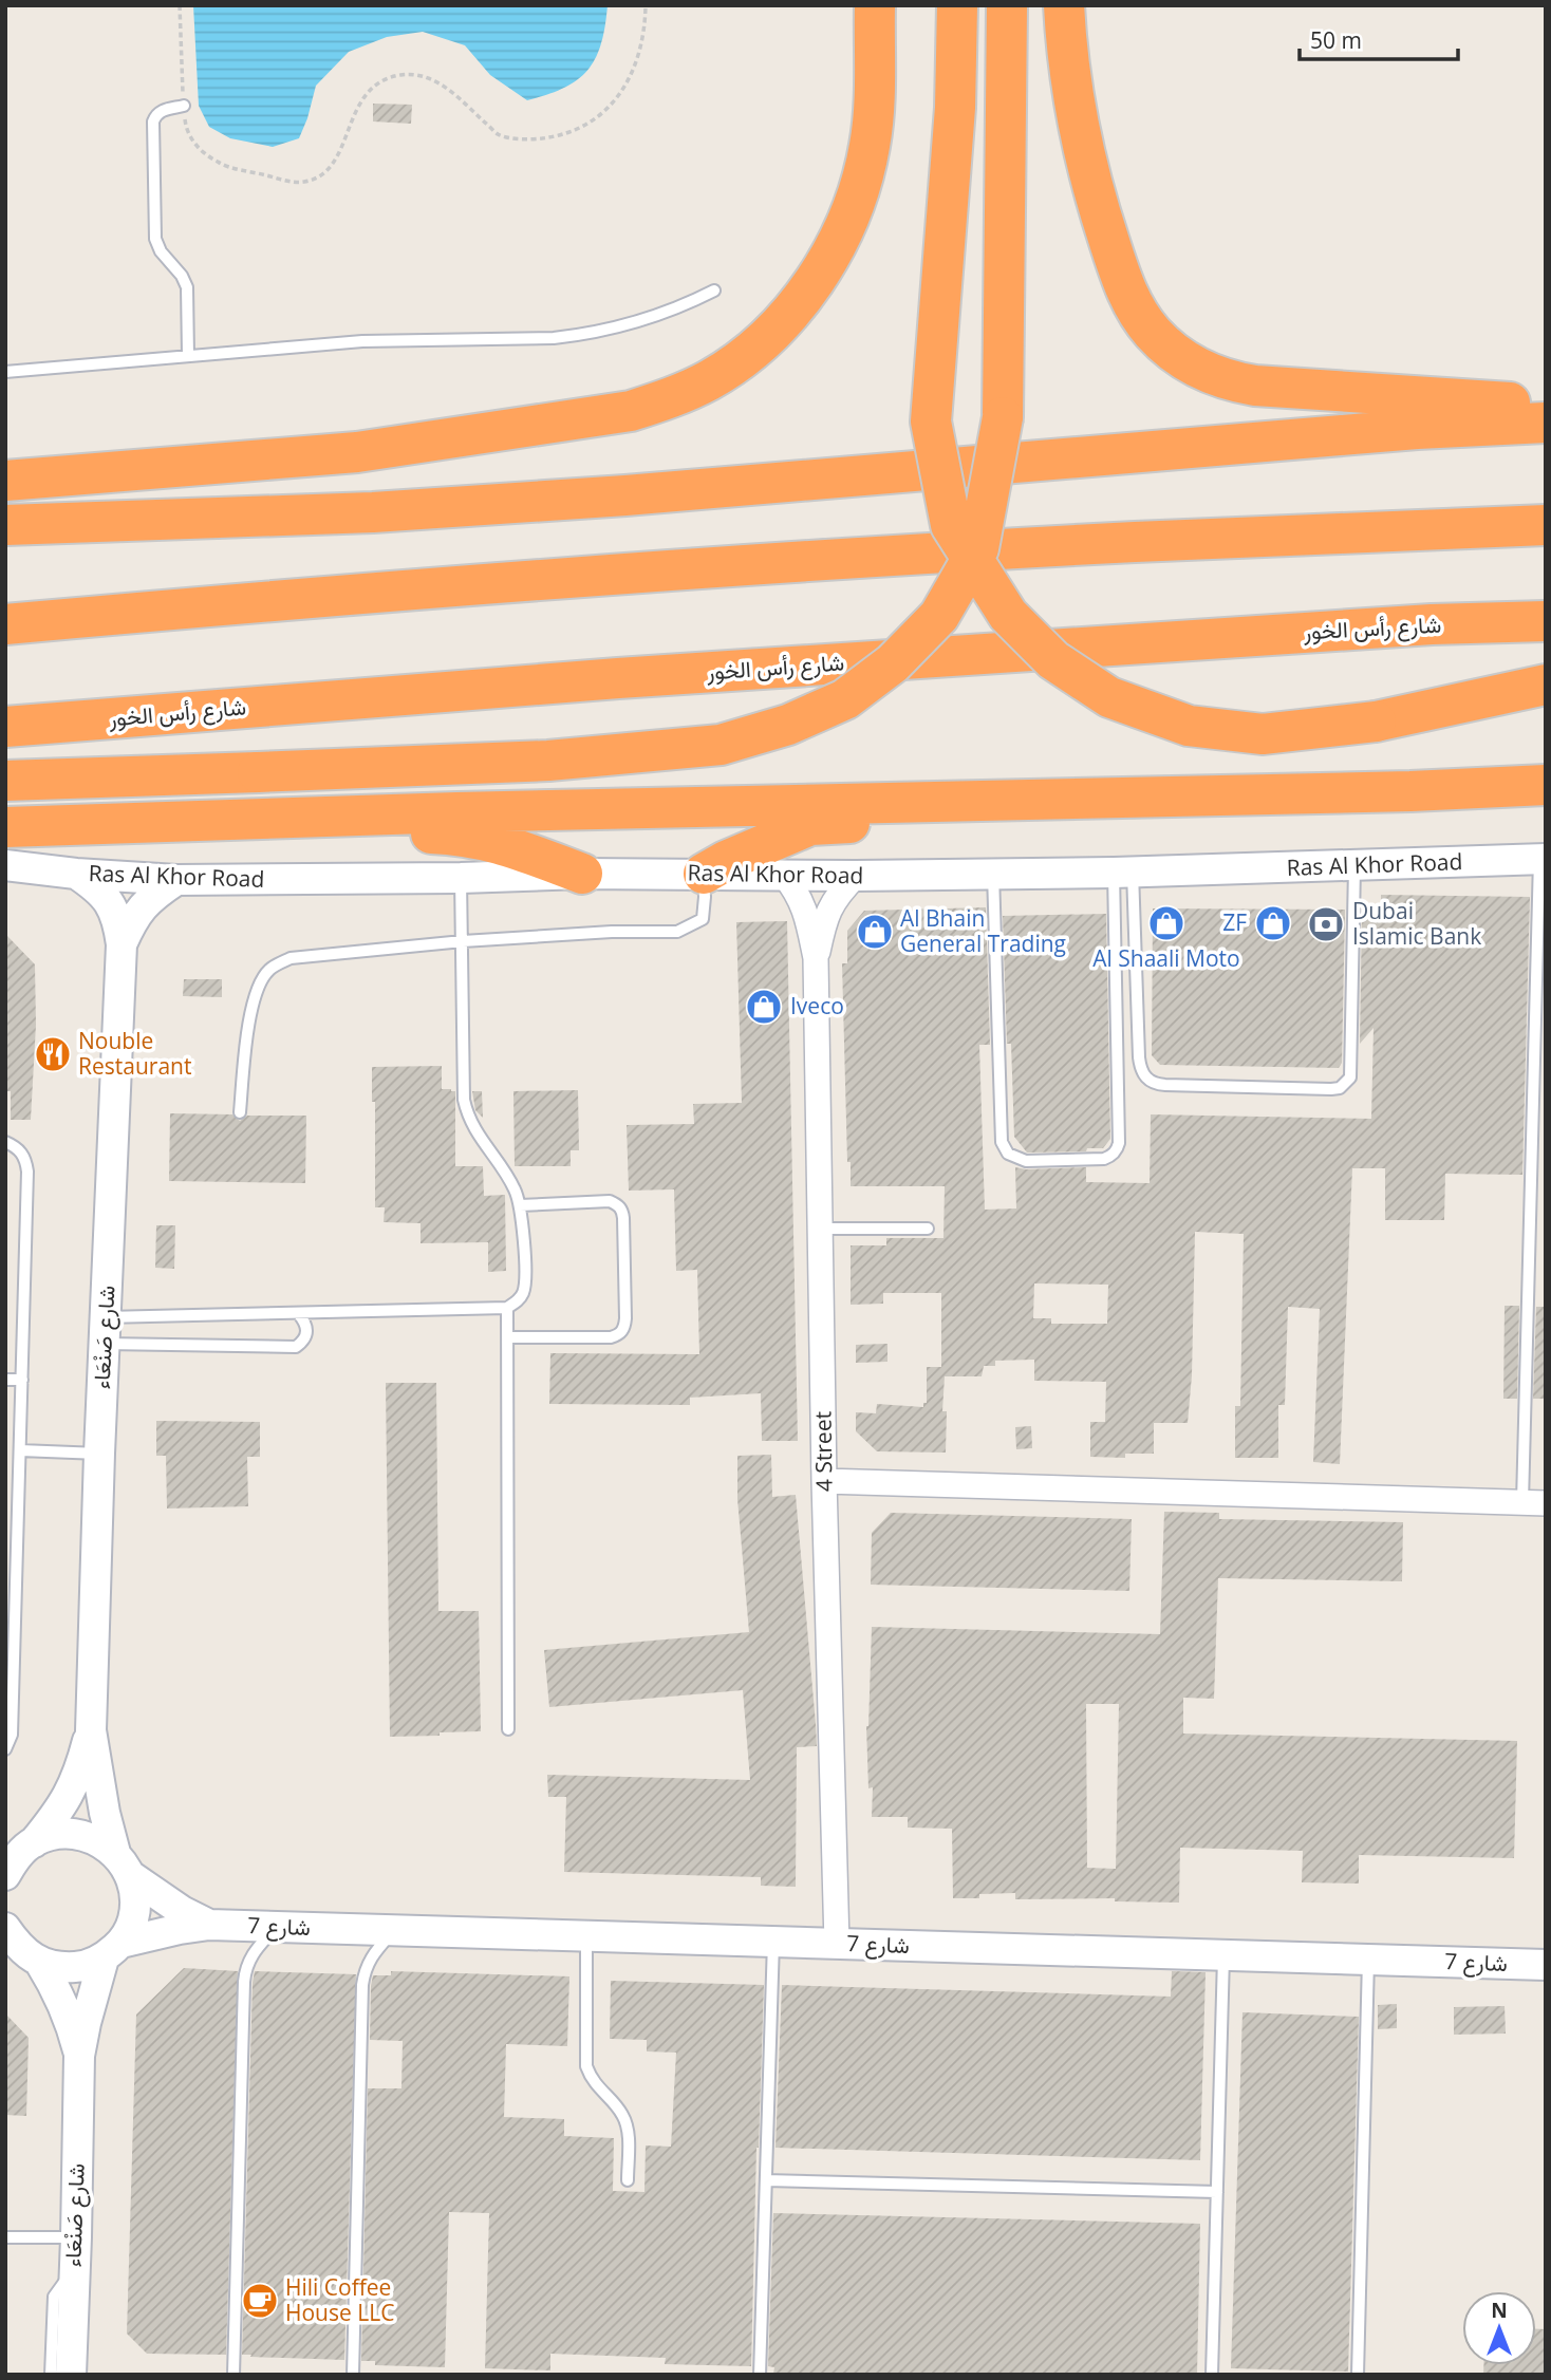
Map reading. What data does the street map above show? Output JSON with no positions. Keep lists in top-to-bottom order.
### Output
{
  "streets": {
    "highway": ["شارع رأس الخور"],
    "street": [
      "Ras Al Khor Road",
      "شارع صَنْعَاء",
      "4 Street",
      "شارع 7"
    ]
  },
  "crossings": [
    ["Ras Al Khor Road", "شارع صَنْعَاء"],
    ["Ras Al Khor Road", "4 Street"],
    ["شارع صَنْعَاء", "شارع 7"],
    ["4 Street", "شارع 7"]
  ],
  "places": {
    "shop": [
      "Al Shaali Moto",
      "ZF",
      "Al Bhain General Trading",
      "Iveco"
    ],
    "bank": ["Dubai Islamic Bank"],
    "restaurant": ["Nouble Restaurant"],
    "cafe": ["Hili Coffee House LLC"]
  },
  "scale_bar": "50 m",
  "north": "top"
}
